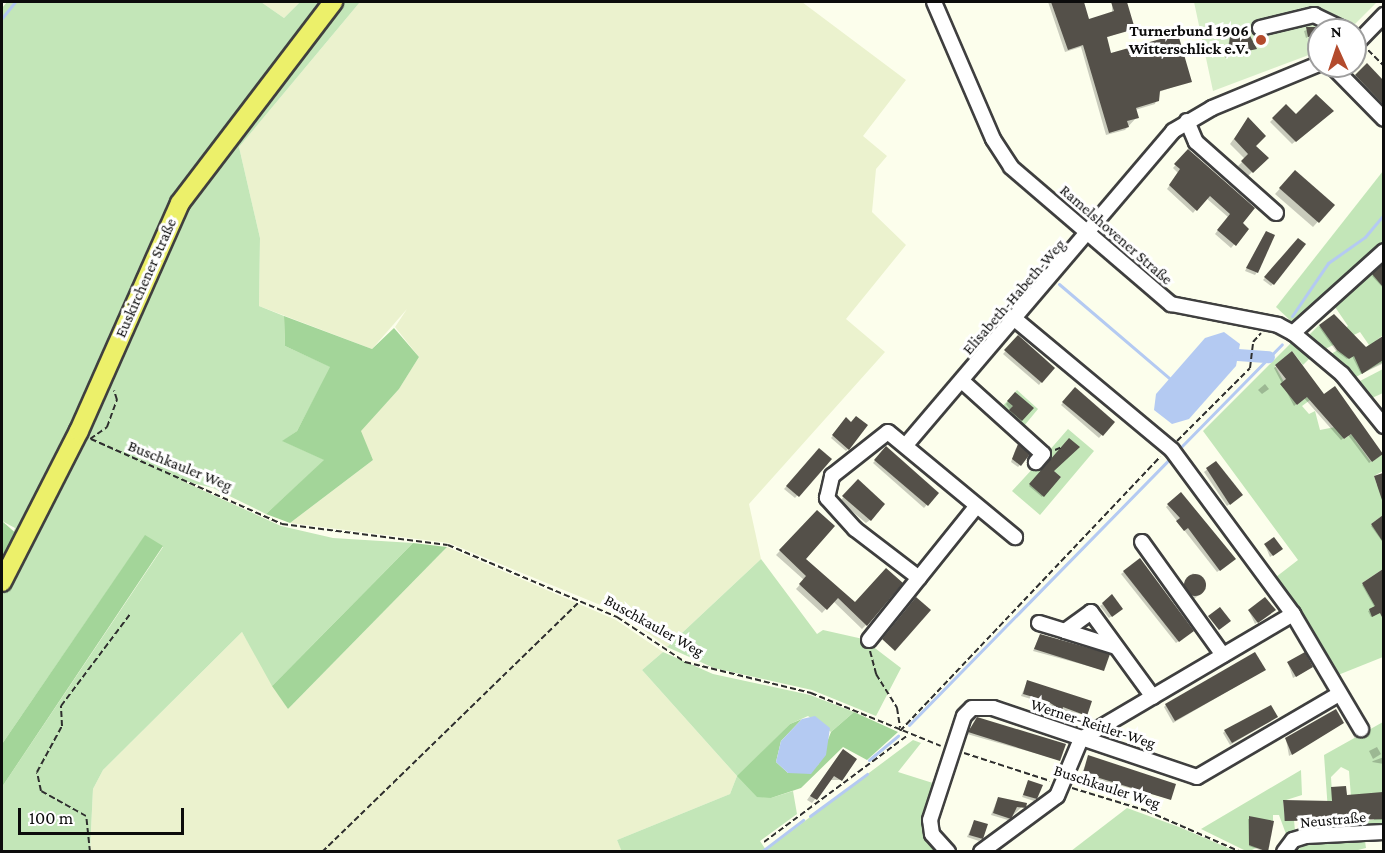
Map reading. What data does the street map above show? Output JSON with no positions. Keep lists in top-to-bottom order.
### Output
{
  "streets": {
    "main road": ["Euskirchener Straße"],
    "street": [
      "Ramelshovener Straße",
      "Elisabeth-Habeth-Weg",
      "Werner-Reitler-Weg",
      "Neustraße"
    ],
    "path": ["Buschkauler Weg"]
  },
  "crossings": [
    ["Ramelshovener Straße", "Elisabeth-Habeth-Weg"],
    ["Buschkauler Weg", "Werner-Reitler-Weg"]
  ],
  "places": ["Turnerbund 1906 Witterschlick e.V."],
  "scale_bar": "100 m",
  "north": "top"
}
